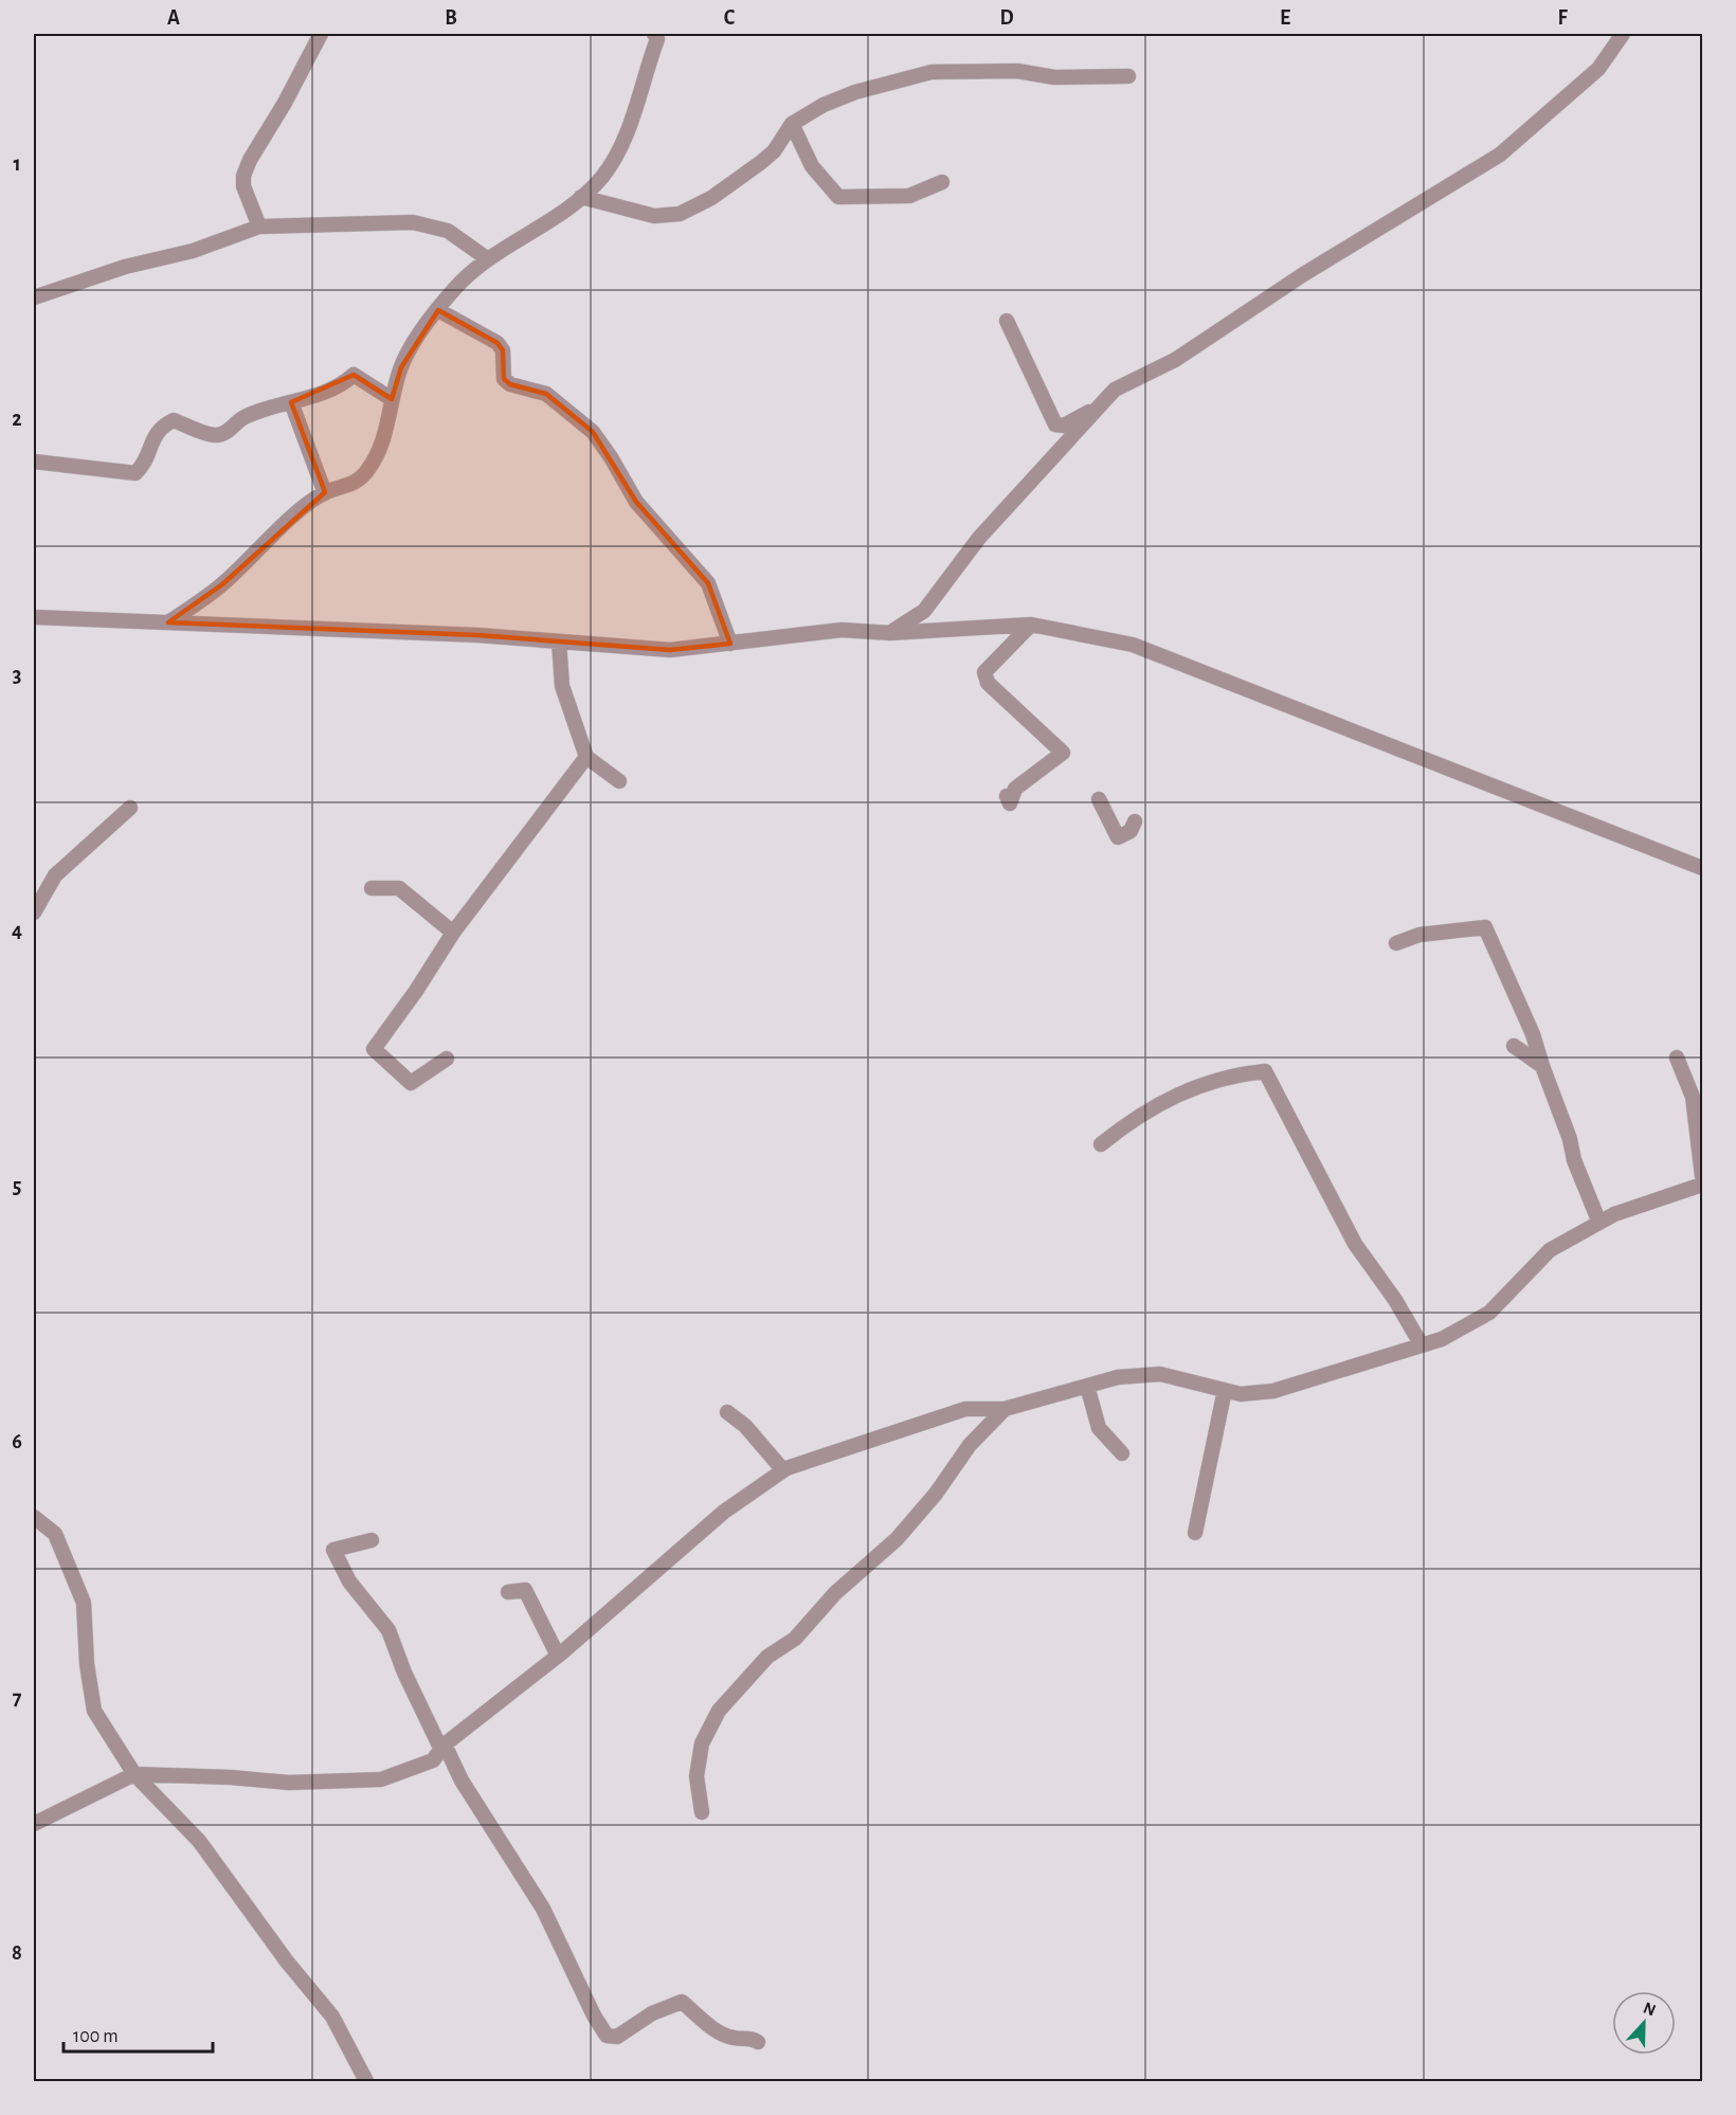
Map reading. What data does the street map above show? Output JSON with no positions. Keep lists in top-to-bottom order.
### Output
{
  "scale_bar": "100 m",
  "north": "top",
  "grid": {
    "columns": [
      "A",
      "B",
      "C",
      "D",
      "E",
      "F"
    ],
    "rows": [
      "1",
      "2",
      "3",
      "4",
      "5",
      "6",
      "7",
      "8"
    ]
  }
}
